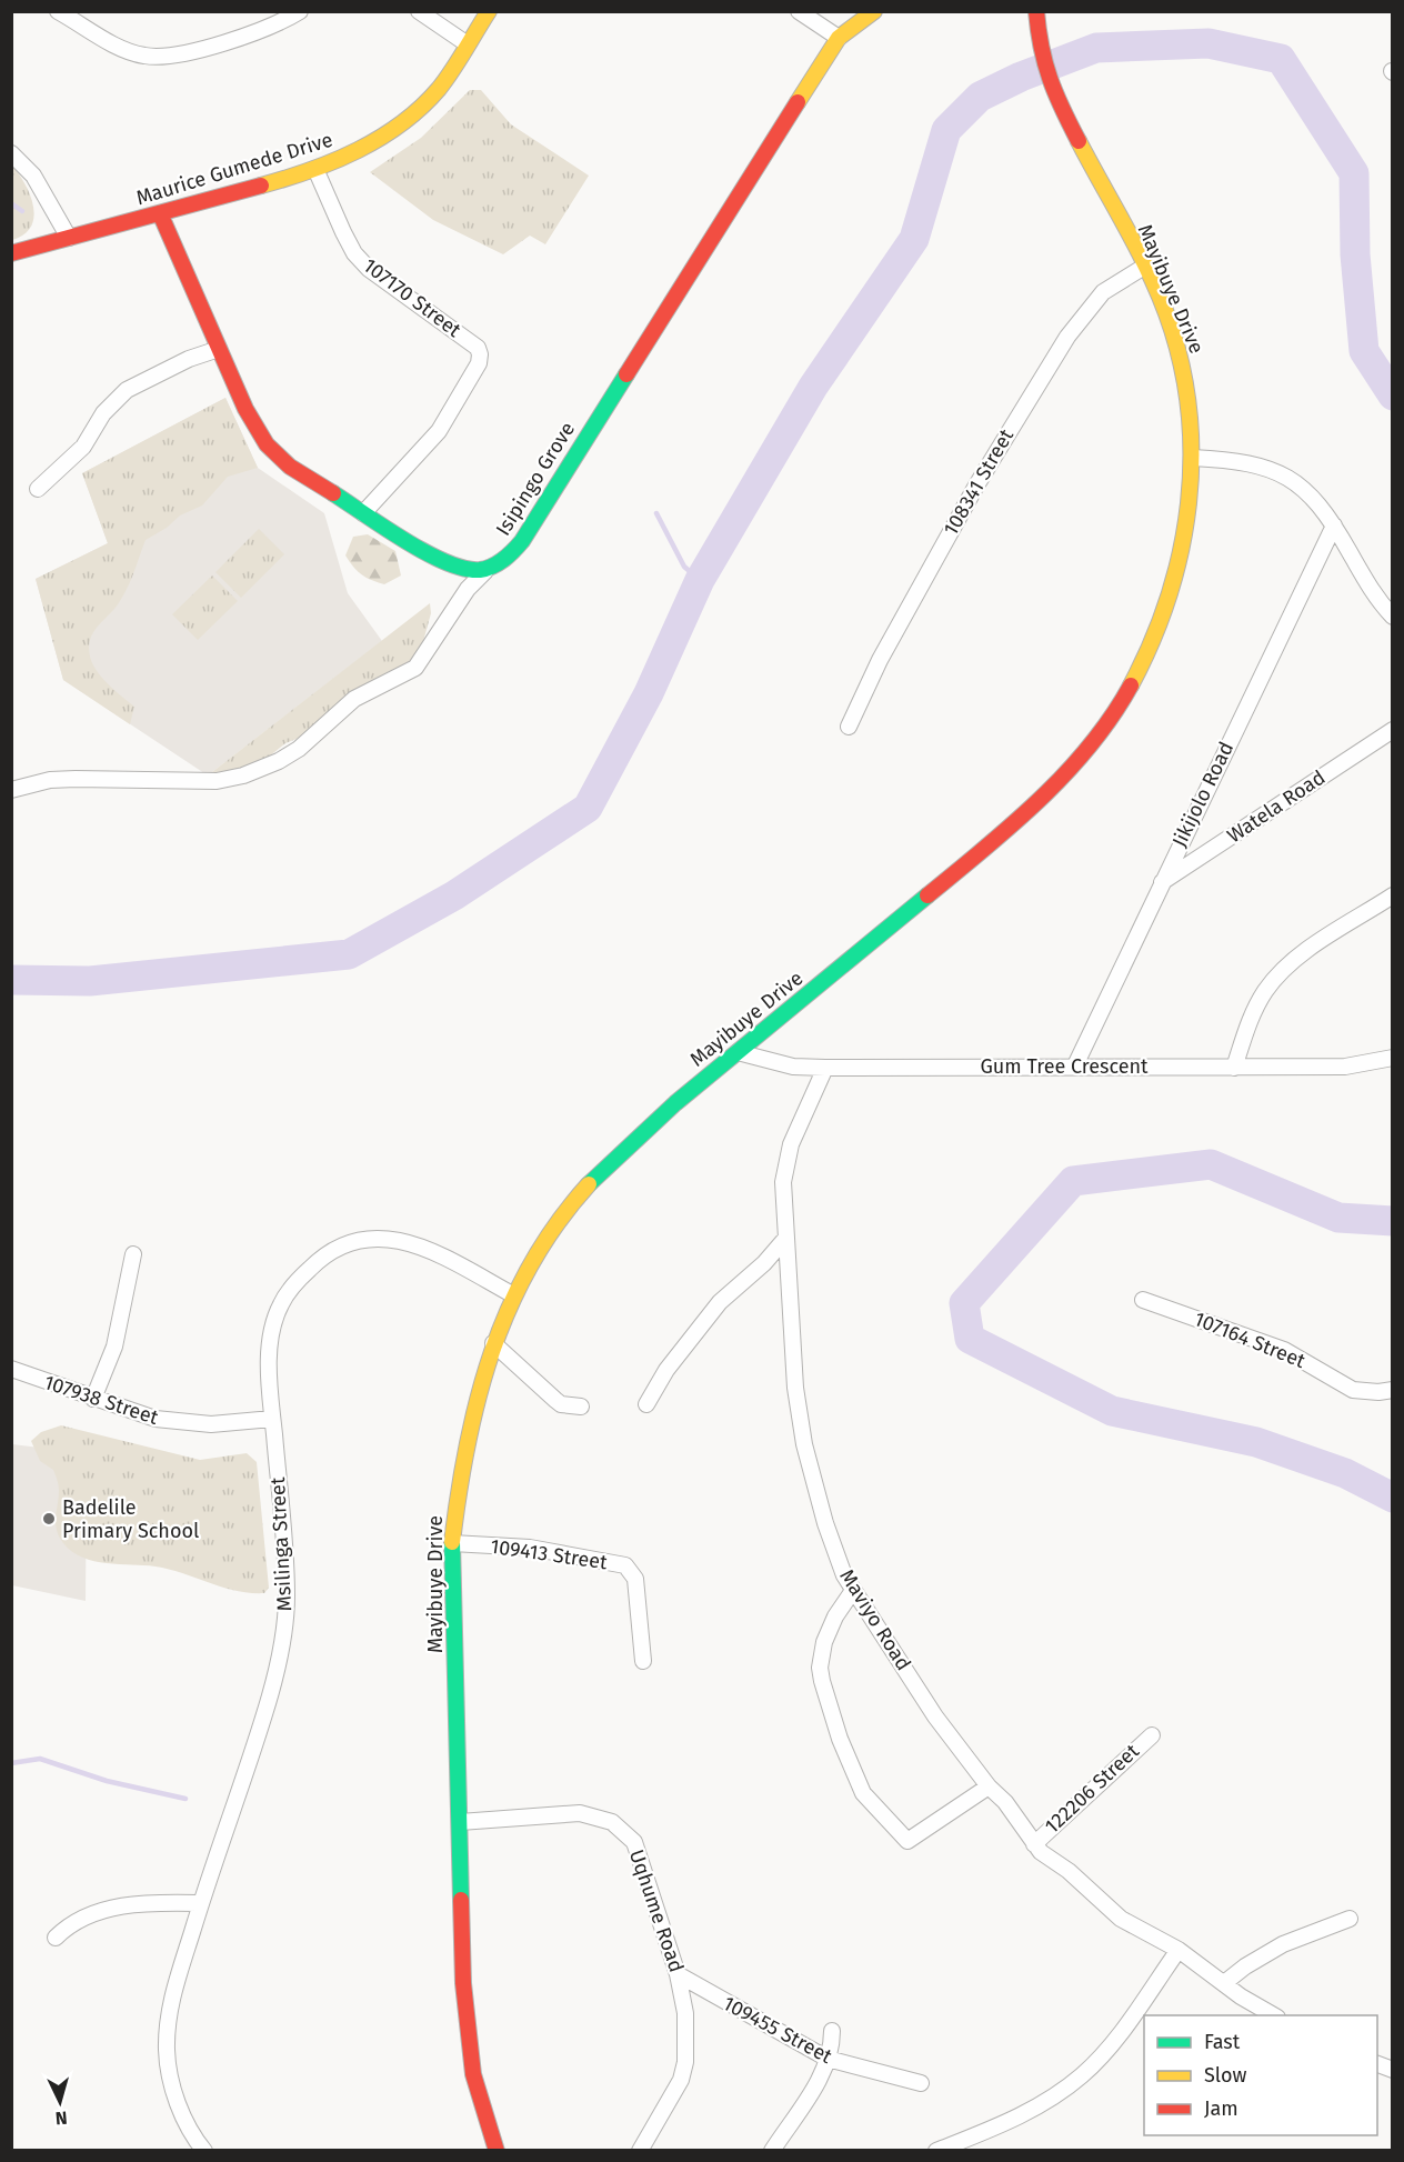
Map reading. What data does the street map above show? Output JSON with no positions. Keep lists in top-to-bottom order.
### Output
{
  "streets": {
    "street": [
      "Maurice Gumede Drive",
      "Mayibuye Drive",
      "107170 Street",
      "Isipingo Grove",
      "108341 Street",
      "Jikijolo Road",
      "Watela Road",
      "Gum Tree Crescent",
      "107164 Street",
      "107938 Street",
      "Msilinga Street",
      "109413 Street",
      "Maviyo Road",
      "122206 Street",
      "Uqhume Road",
      "109455 Street"
    ]
  },
  "crossings": [
    ["Maurice Gumede Drive", "107170 Street"],
    ["Mayibuye Drive", "108341 Street"],
    ["Mayibuye Drive", "Gum Tree Crescent"],
    ["Mayibuye Drive", "Msilinga Street"],
    ["Mayibuye Drive", "109413 Street"],
    ["Mayibuye Drive", "Uqhume Road"],
    ["Jikijolo Road", "Watela Road"],
    ["Jikijolo Road", "Gum Tree Crescent"],
    ["Gum Tree Crescent", "Maviyo Road"],
    ["107938 Street", "Msilinga Street"],
    ["Maviyo Road", "122206 Street"],
    ["Uqhume Road", "109455 Street"]
  ],
  "places": ["Badelile Primary School"],
  "legend": ["Fast", "Slow", "Jam"],
  "north": "bottom"
}
